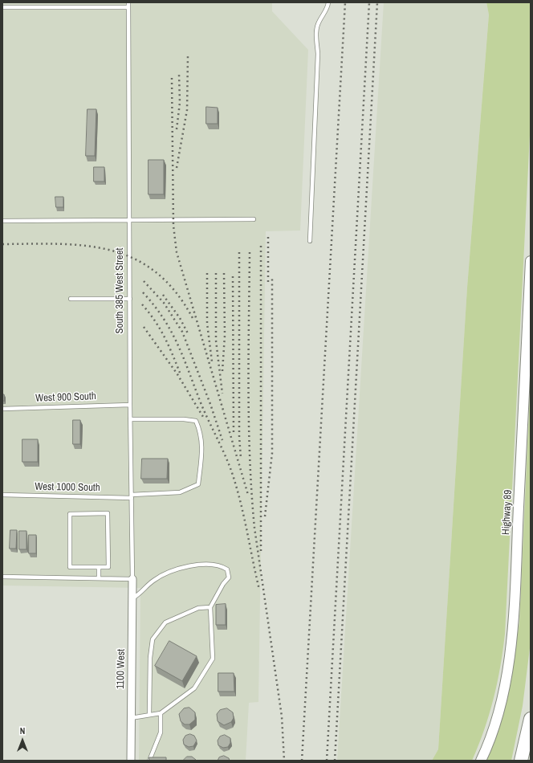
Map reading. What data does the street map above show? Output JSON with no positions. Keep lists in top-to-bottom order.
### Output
{
  "streets": {
    "main road": ["Highway 89"],
    "street": ["1100 West"],
    "lane": ["South 385 West Street", "West 900 South", "West 1000 South"]
  },
  "crossings": [
    ["South 385 West Street", "West 900 South"],
    ["South 385 West Street", "West 1000 South"],
    ["South 385 West Street", "1100 West"]
  ],
  "north": "top"
}
